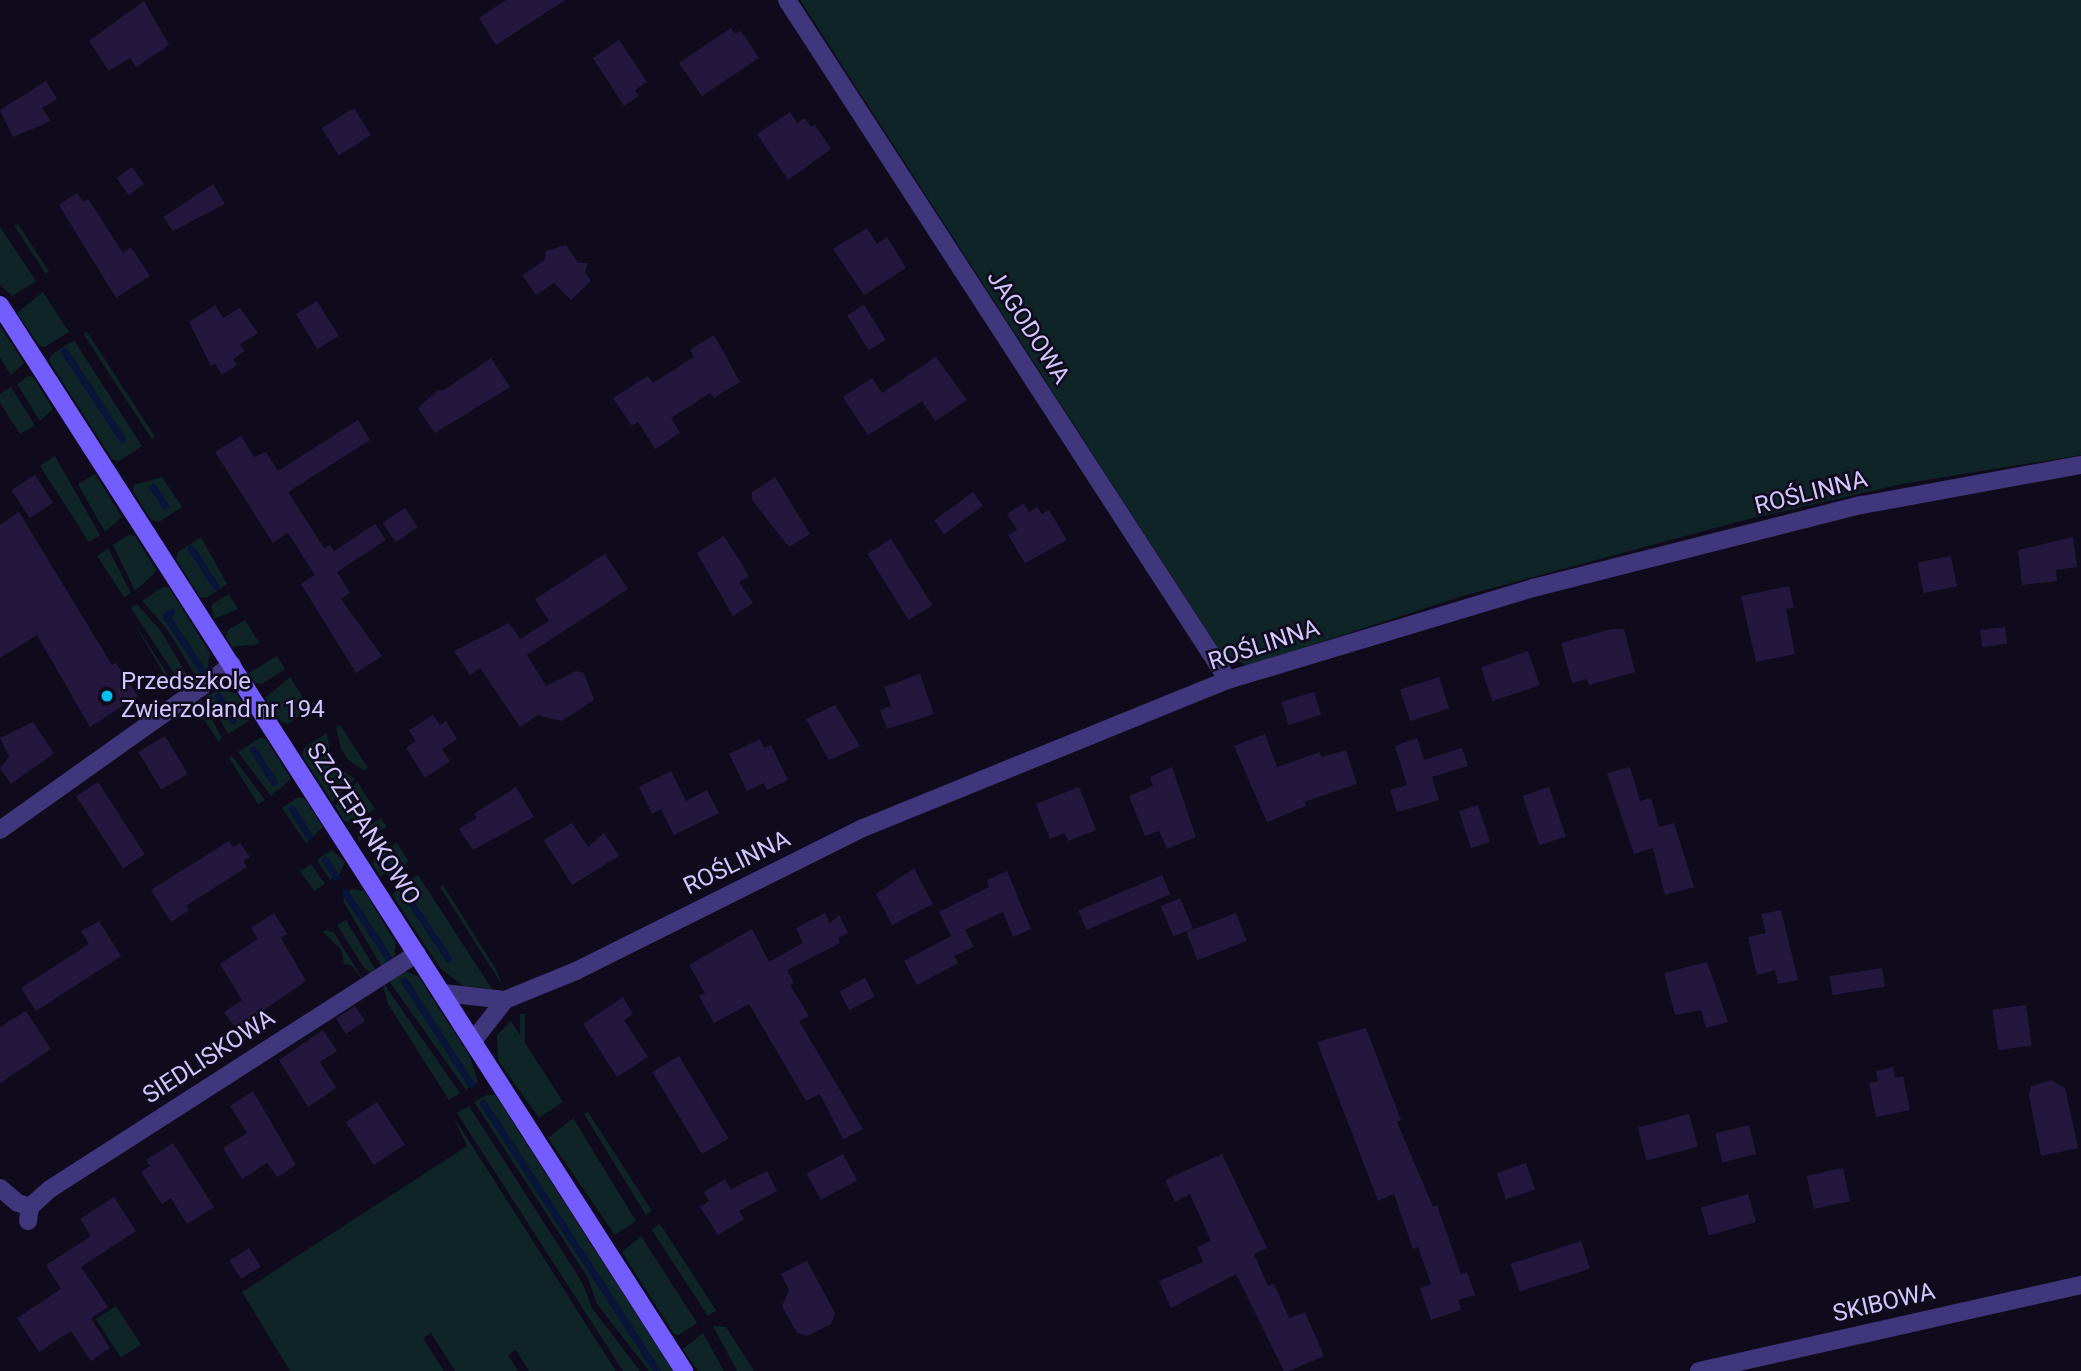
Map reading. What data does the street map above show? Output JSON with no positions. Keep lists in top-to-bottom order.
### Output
{
  "streets": {
    "street": [
      "JAGODOWA",
      "ROŚLINNA",
      "SZCZEPANKOWO",
      "SIEDLISKOWA",
      "SKIBOWA"
    ]
  },
  "crossings": [
    ["JAGODOWA", "ROŚLINNA"],
    ["ROŚLINNA", "SZCZEPANKOWO"],
    ["SZCZEPANKOWO", "SIEDLISKOWA"]
  ],
  "places": ["Przedszkole Zwierzoland nr 194"]
}
